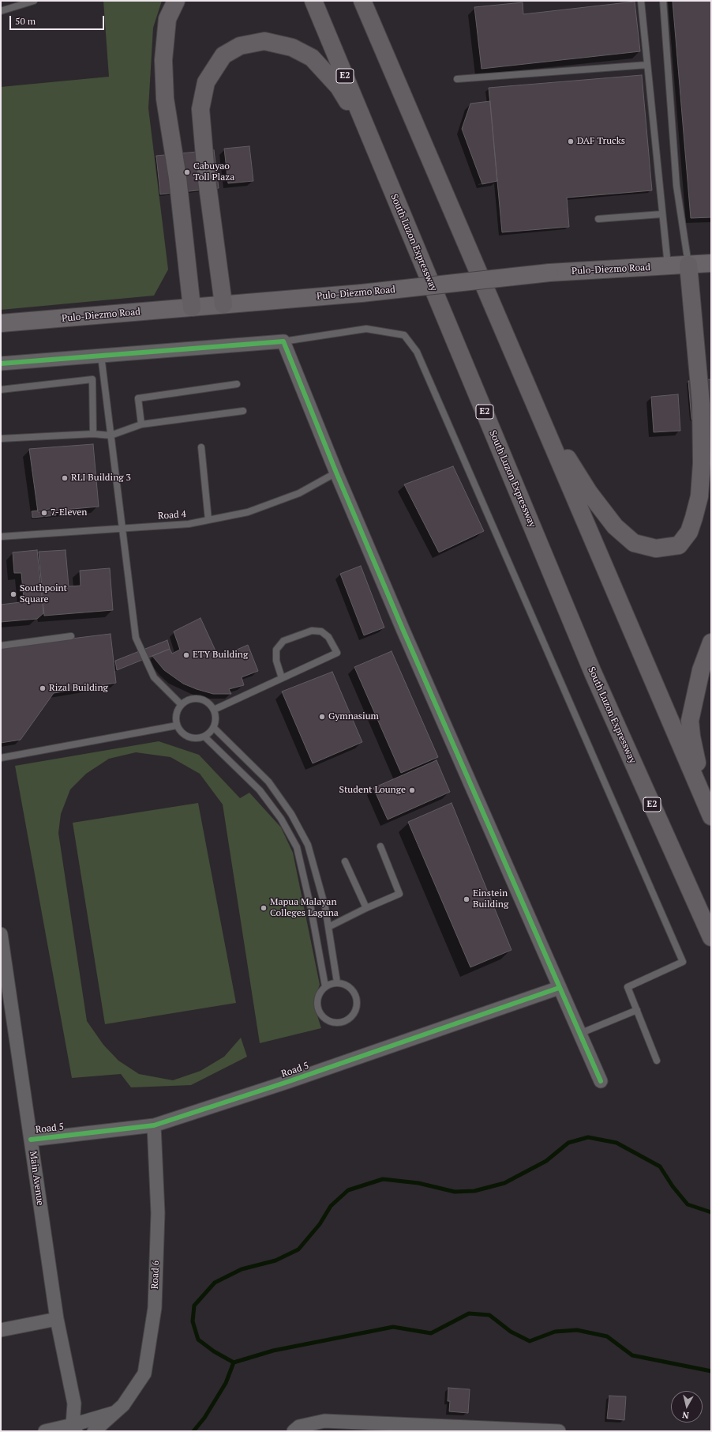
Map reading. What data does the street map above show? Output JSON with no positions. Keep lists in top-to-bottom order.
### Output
{
  "streets": {
    "highway": ["E2", "South Luzon Expressway"],
    "main road": ["Pulo-Diezmo Road"],
    "street": ["Road 5", "Main Avenue", "Road 6"],
    "lane": ["Road 4"]
  },
  "crossings": [
    ["Road 5", "Main Avenue"],
    ["Road 5", "Road 6"],
    ["Main Avenue", "Road 6"]
  ],
  "places": [
    "DAF Trucks",
    "Cabuyao Toll Plaza",
    "RLI Building 3",
    "7-Eleven",
    "Southpoint Square",
    "ETY Building",
    "Rizal Building",
    "Gymnasium",
    "Student Lounge",
    "Einstein Building",
    "Mapua Malayan Colleges Laguna"
  ],
  "scale_bar": "50 m",
  "north": "bottom"
}
